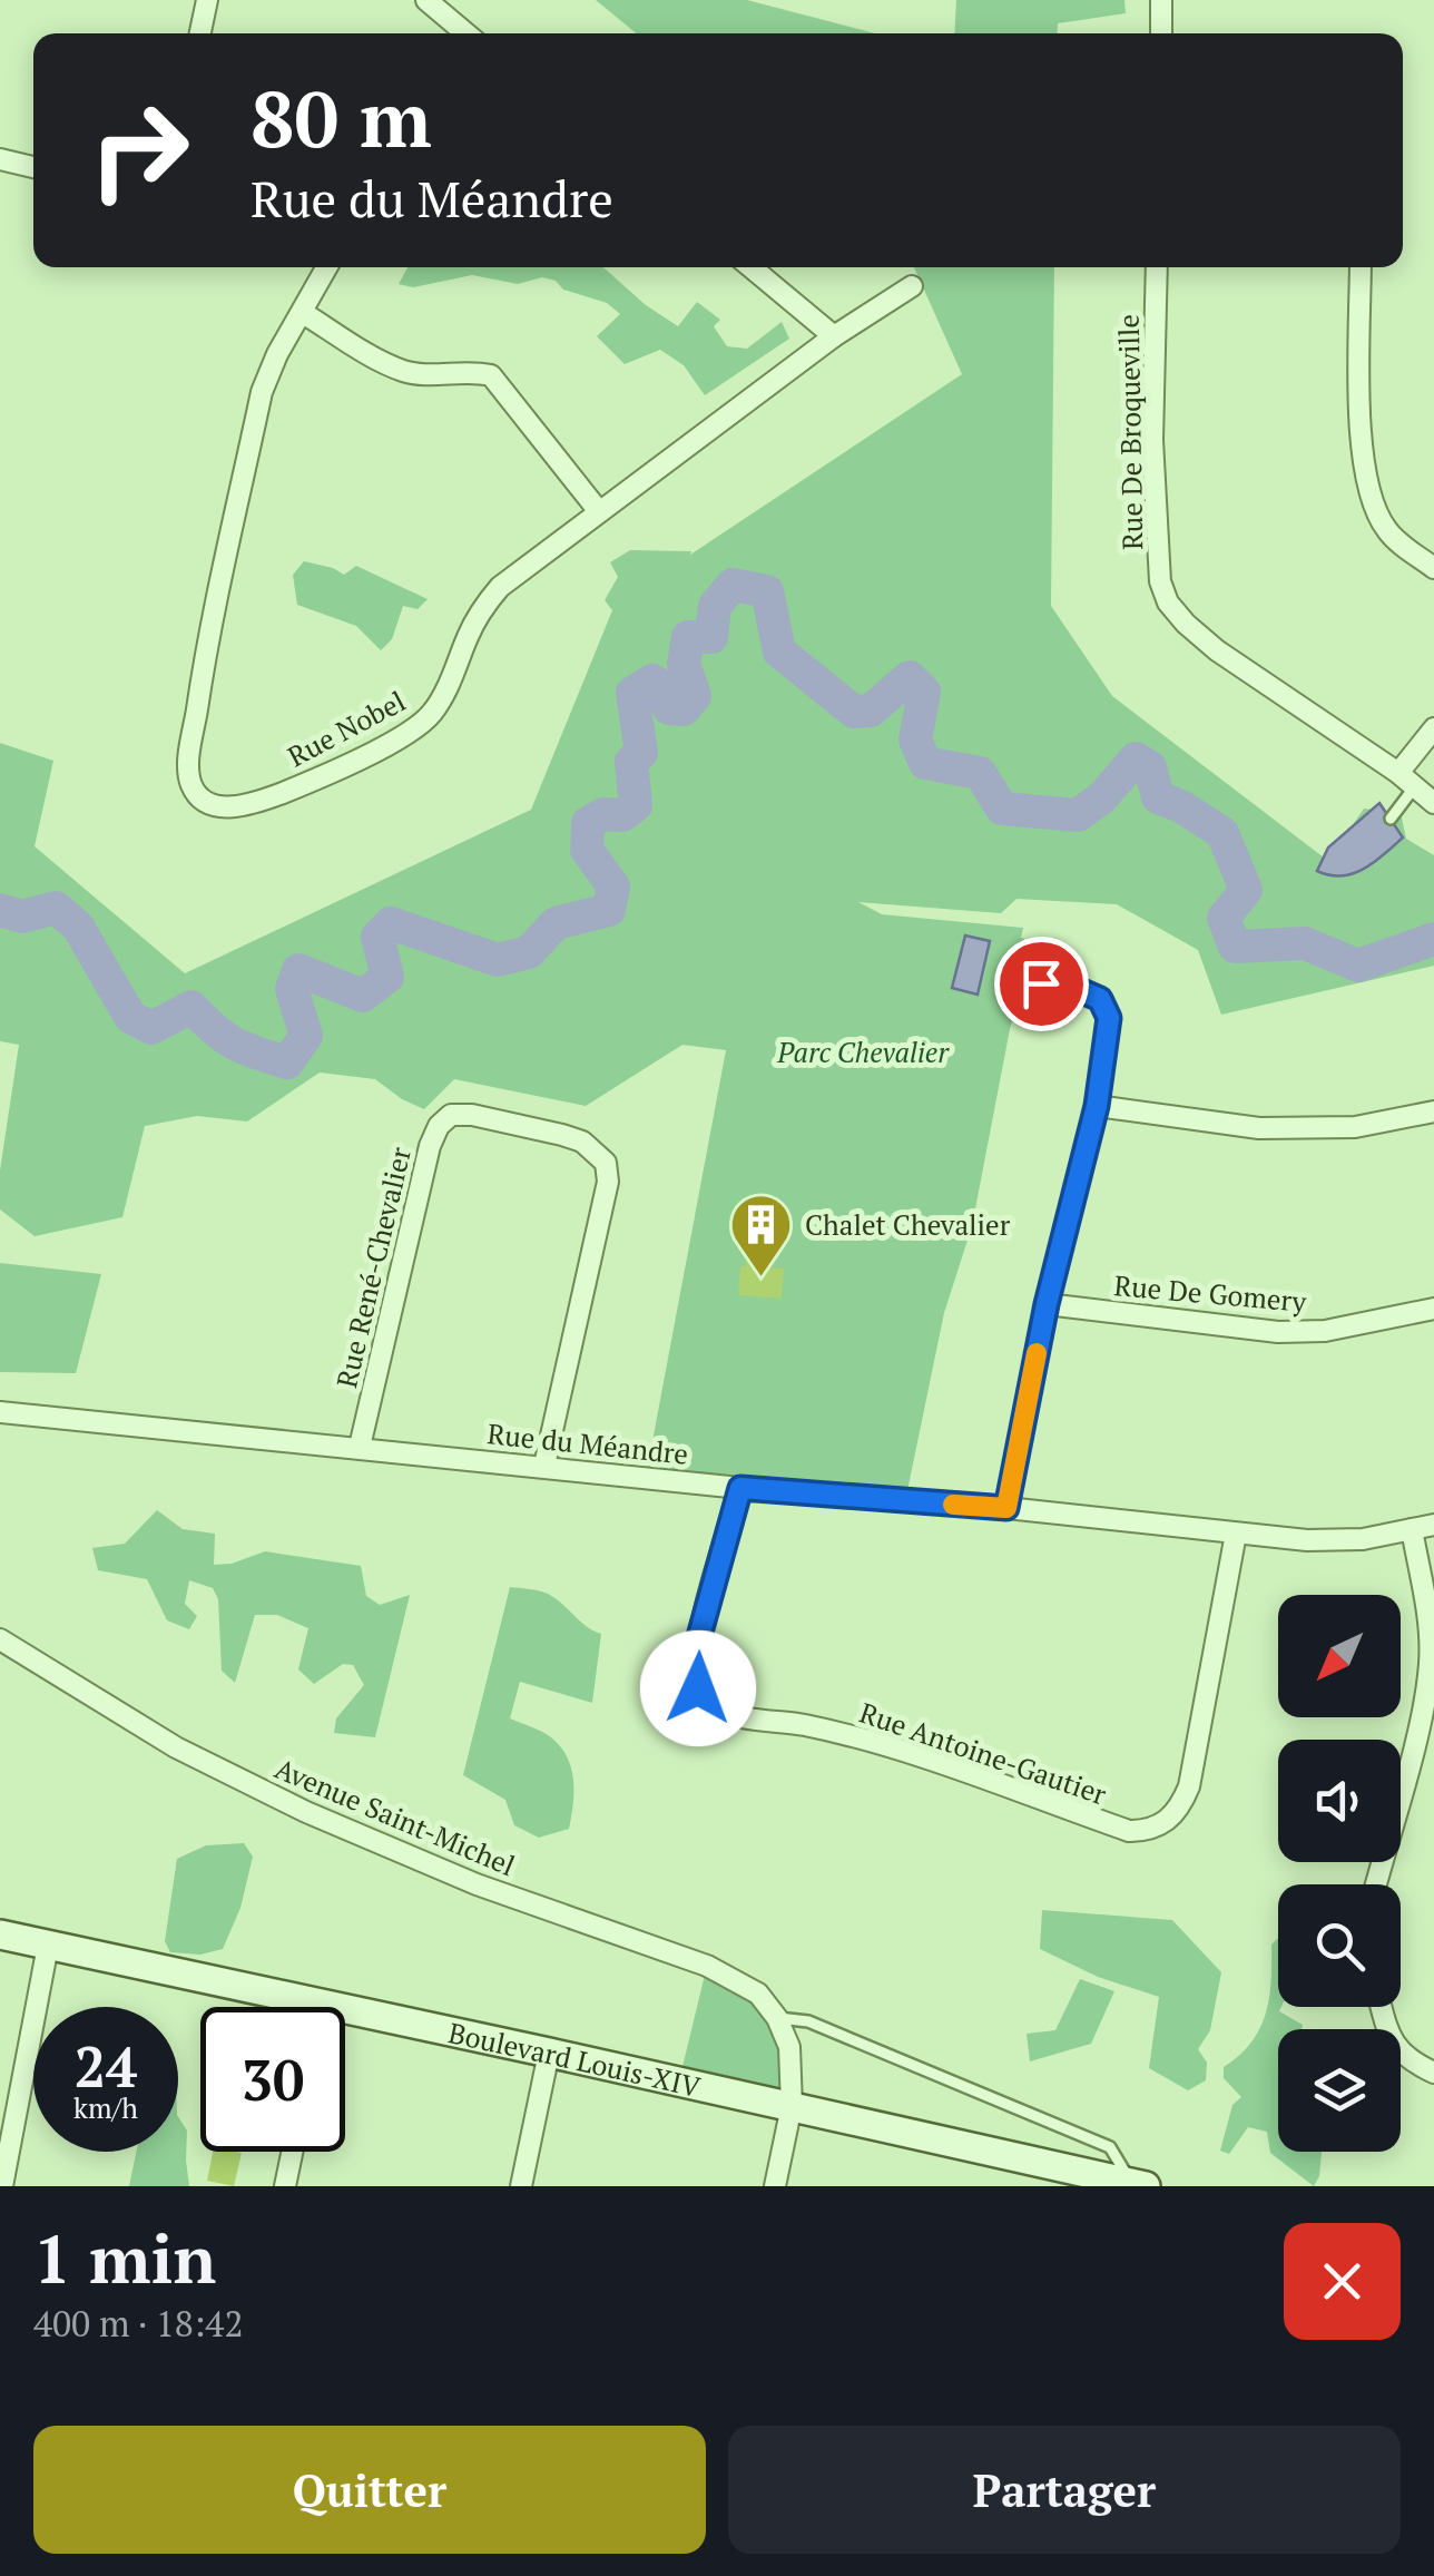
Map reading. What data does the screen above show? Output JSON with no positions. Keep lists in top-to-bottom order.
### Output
{
  "streets": {
    "main road": ["Boulevard Louis-XIV"],
    "street": [
      "Rue De Broqueville",
      "Rue Nobel",
      "Rue René-Chevalier",
      "Rue De Gomery",
      "Rue du Méandre",
      "Rue Antoine-Gautier",
      "Avenue Saint-Michel"
    ]
  },
  "crossings": [
    ["Rue René-Chevalier", "Rue du Méandre"],
    ["Rue du Méandre", "Rue Antoine-Gautier"],
    ["Avenue Saint-Michel", "Boulevard Louis-XIV"]
  ],
  "parks": ["Parc Chevalier"],
  "places": {
    "building": ["Chalet Chevalier"]
  },
  "north": "bottom left",
  "page": {
    "turn": ["80 m", "Rue du Méandre"],
    "speed": "24 km/h",
    "limit": "30",
    "heading": ["1 min", "400 m · 18:42"],
    "buttons": ["Quitter", "Partager"]
  }
}
